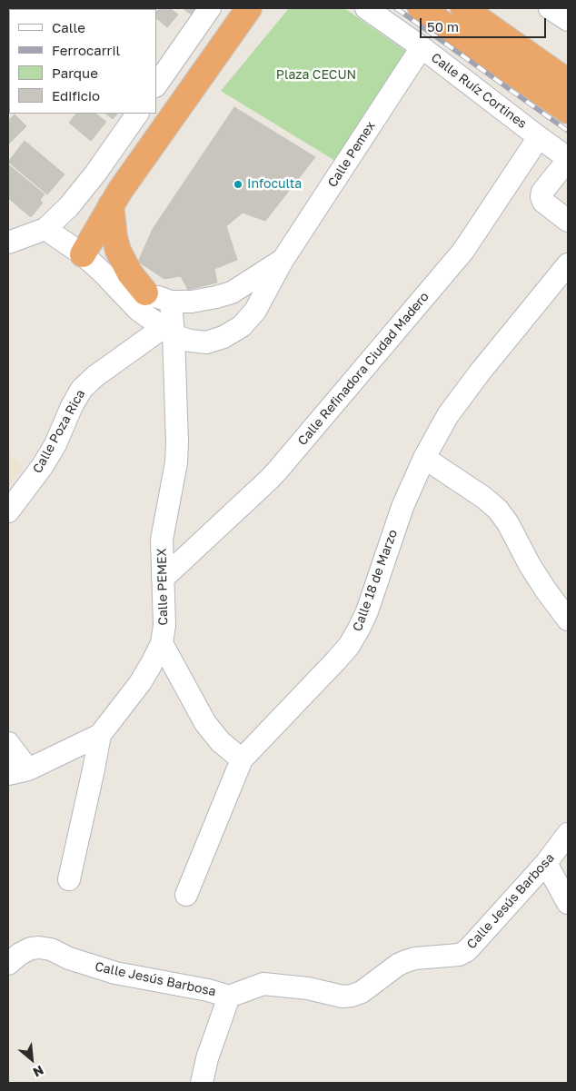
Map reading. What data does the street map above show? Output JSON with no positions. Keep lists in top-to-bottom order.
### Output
{
  "streets": {
    "street": [
      "Calle Ruíz Cortines",
      "Calle Pemex",
      "Calle Refinadora Ciudad Madero",
      "Calle Poza Rica",
      "Calle 18 de Marzo",
      "Calle PEMEX",
      "Calle Jesús Barbosa"
    ]
  },
  "crossings": [
    ["Calle Ruíz Cortines", "Calle Pemex"],
    ["Calle Ruíz Cortines", "Calle Refinadora Ciudad Madero"],
    ["Calle Pemex", "Calle Poza Rica"],
    ["Calle Pemex", "Calle PEMEX"],
    ["Calle Refinadora Ciudad Madero", "Calle PEMEX"],
    ["Calle Poza Rica", "Calle PEMEX"]
  ],
  "parks": ["Plaza CECUN"],
  "places": ["Infoculta"],
  "legend": [
    "Calle",
    "Ferrocarril",
    "Parque",
    "Edificio"
  ],
  "scale_bar": "50 m",
  "north": "bottom right"
}
